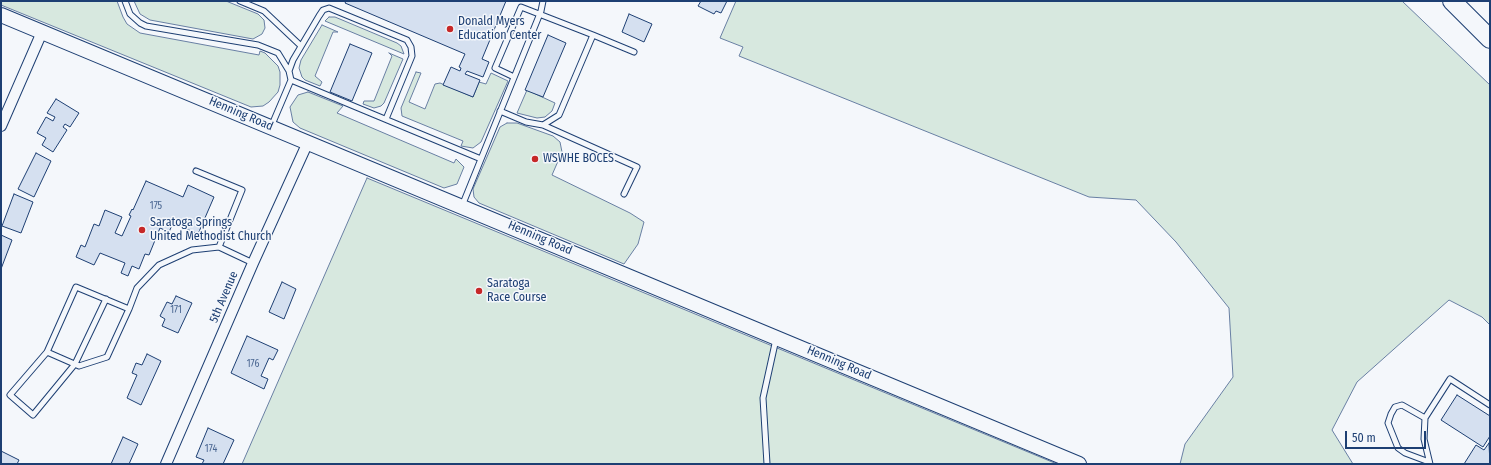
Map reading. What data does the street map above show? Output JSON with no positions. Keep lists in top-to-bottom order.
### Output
{
  "streets": {
    "street": ["Henning Road", "5th Avenue"]
  },
  "crossings": [
    ["Henning Road", "5th Avenue"]
  ],
  "places": [
    "Donald Myers Education Center",
    "WSWHE BOCES",
    "Saratoga Springs United Methodist Church",
    "Saratoga Race Course"
  ],
  "house_numbers": [
    "175",
    "171",
    "176",
    "174"
  ],
  "scale_bar": "50 m"
}
